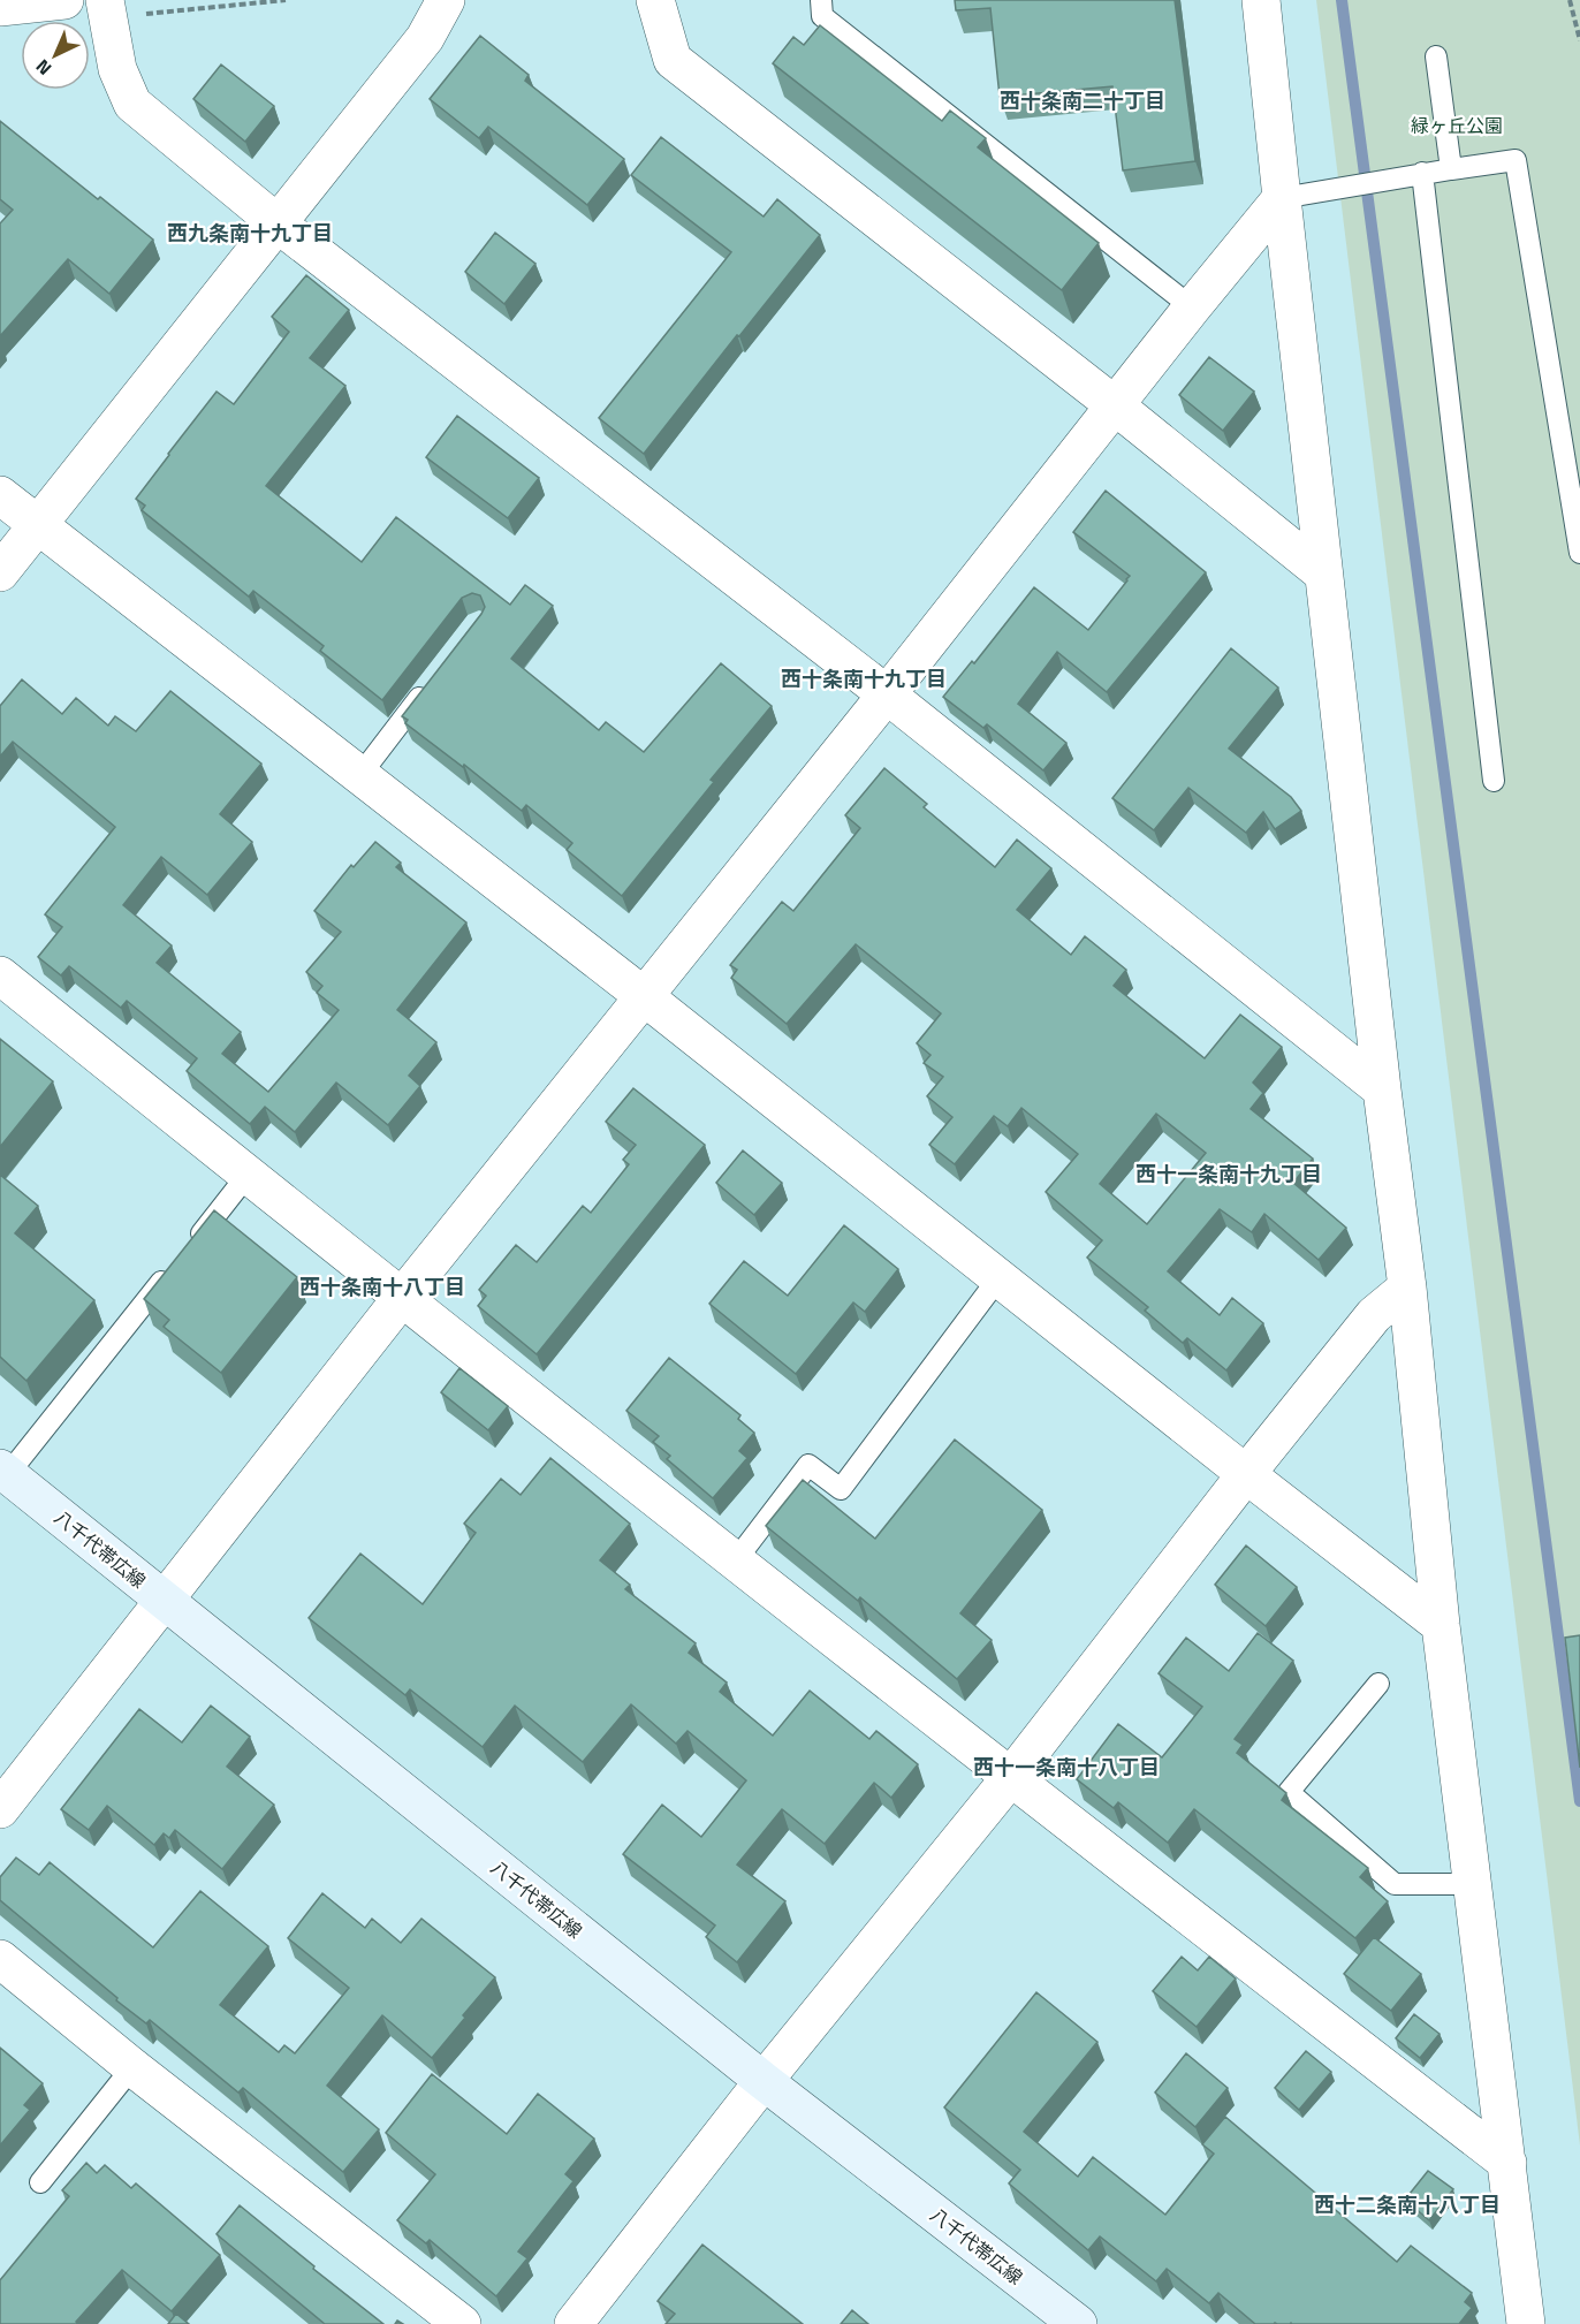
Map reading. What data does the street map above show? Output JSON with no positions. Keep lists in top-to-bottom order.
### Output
{
  "streets": {
    "main road": ["八千代帯広線"]
  },
  "districts": [
    "西十条南二十丁目",
    "西九条南十九丁目",
    "西十条南十九丁目",
    "西十一条南十九丁目",
    "西十条南十八丁目",
    "西十一条南十八丁目",
    "西十二条南十八丁目"
  ],
  "parks": ["緑ヶ丘公園"],
  "north": "bottom left"
}
